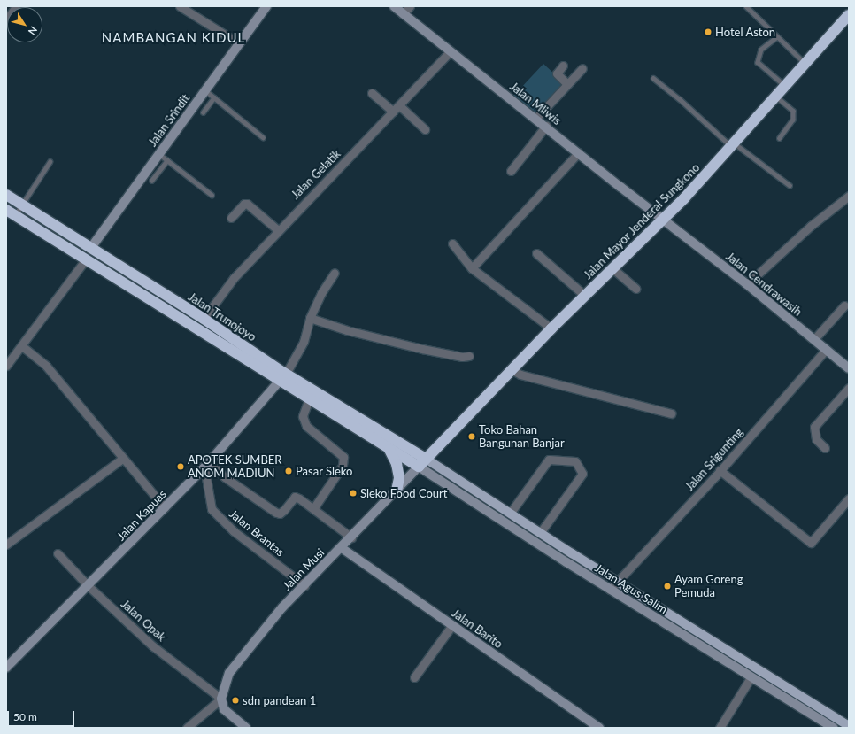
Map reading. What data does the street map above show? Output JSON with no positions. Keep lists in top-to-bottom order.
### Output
{
  "streets": {
    "highway": ["Jalan Mayor Jenderal Sungkono", "Jalan Trunojoyo"],
    "main road": [
      "Jalan Mliwis",
      "Jalan Srindit",
      "Jalan Cendrawasih",
      "Jalan Kapuas",
      "Jalan Musi",
      "Jalan Agus Salim",
      "Jalan Barito"
    ],
    "street": [
      "Jalan Gelatik",
      "Jalan Srigunting",
      "Jalan Brantas",
      "Jalan Opak"
    ]
  },
  "crossings": [
    ["Jalan Mliwis", "Jalan Gelatik"],
    ["Jalan Mliwis", "Jalan Mayor Jenderal Sungkono"],
    ["Jalan Mliwis", "Jalan Cendrawasih"],
    ["Jalan Srindit", "Jalan Trunojoyo"],
    ["Jalan Gelatik", "Jalan Trunojoyo"],
    ["Jalan Mayor Jenderal Sungkono", "Jalan Cendrawasih"],
    ["Jalan Mayor Jenderal Sungkono", "Jalan Trunojoyo"],
    ["Jalan Mayor Jenderal Sungkono", "Jalan Musi"],
    ["Jalan Mayor Jenderal Sungkono", "Jalan Agus Salim"],
    ["Jalan Cendrawasih", "Jalan Srigunting"],
    ["Jalan Trunojoyo", "Jalan Kapuas"],
    ["Jalan Trunojoyo", "Jalan Musi"],
    ["Jalan Trunojoyo", "Jalan Agus Salim"],
    ["Jalan Srigunting", "Jalan Agus Salim"],
    ["Jalan Kapuas", "Jalan Brantas"],
    ["Jalan Kapuas", "Jalan Opak"],
    ["Jalan Brantas", "Jalan Musi"],
    ["Jalan Musi", "Jalan Agus Salim"],
    ["Jalan Musi", "Jalan Opak"],
    ["Jalan Musi", "Jalan Barito"]
  ],
  "districts": ["NAMBANGAN KIDUL"],
  "places": [
    "Hotel Aston",
    "Toko Bahan Bangunan Banjar",
    "APOTEK SUMBER ANOM MADIUN",
    "Pasar Sleko",
    "Sleko Food Court",
    "Ayam Goreng Pemuda",
    "sdn pandean 1"
  ],
  "scale_bar": "50 m",
  "north": "bottom right"
}
